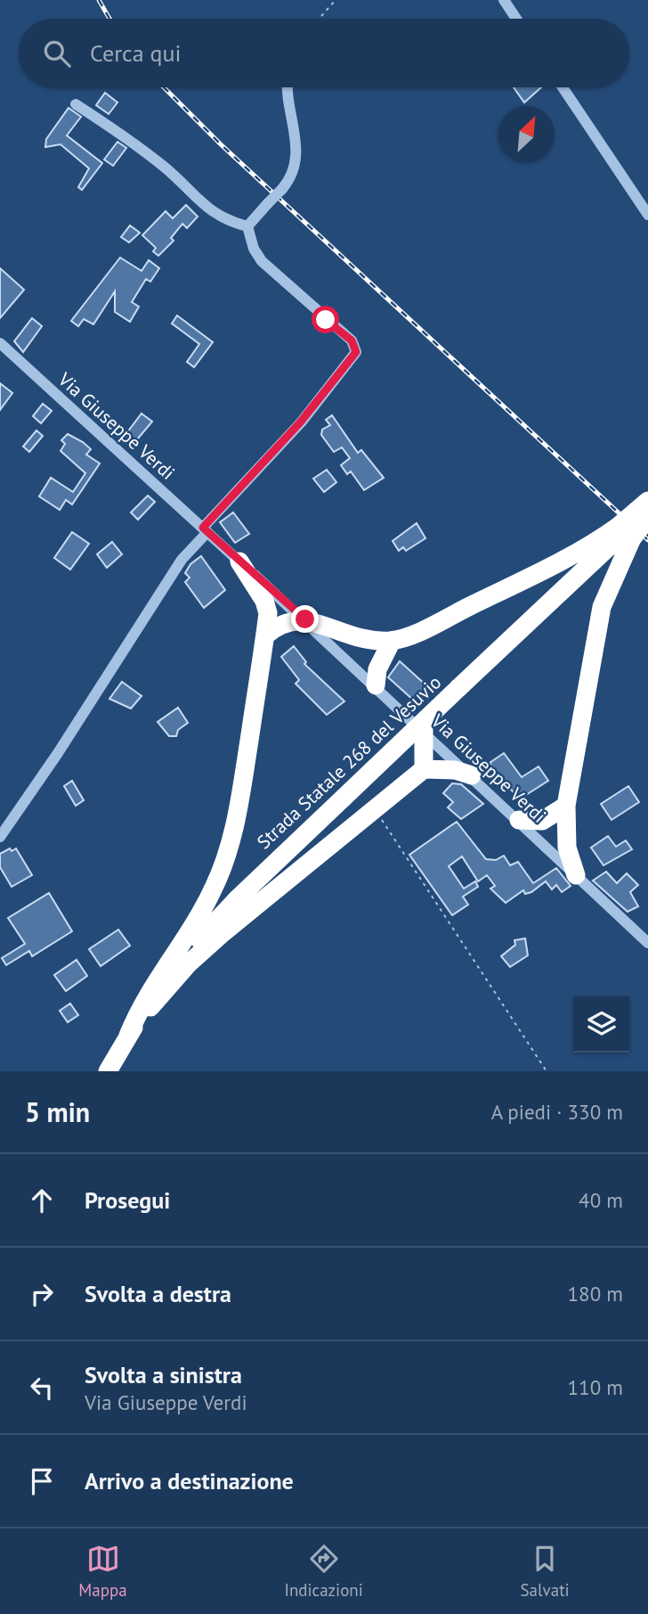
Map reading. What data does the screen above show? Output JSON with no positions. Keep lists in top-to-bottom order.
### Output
{
  "streets": {
    "highway": ["Strada Statale 268 del Vesuvio"],
    "street": ["Via Giuseppe Verdi"]
  },
  "north": "top right",
  "page": {
    "search": "Cerca qui",
    "heading": ["5 min", "A piedi · 330 m"],
    "list": [
      ["Prosegui", "40 m"],
      ["Svolta a destra", "180 m"],
      ["Svolta a sinistra", "Via Giuseppe Verdi", "110 m"],
      "Arrivo a destinazione"
    ],
    "nav": ["Mappa", "Indicazioni", "Salvati"]
  }
}
